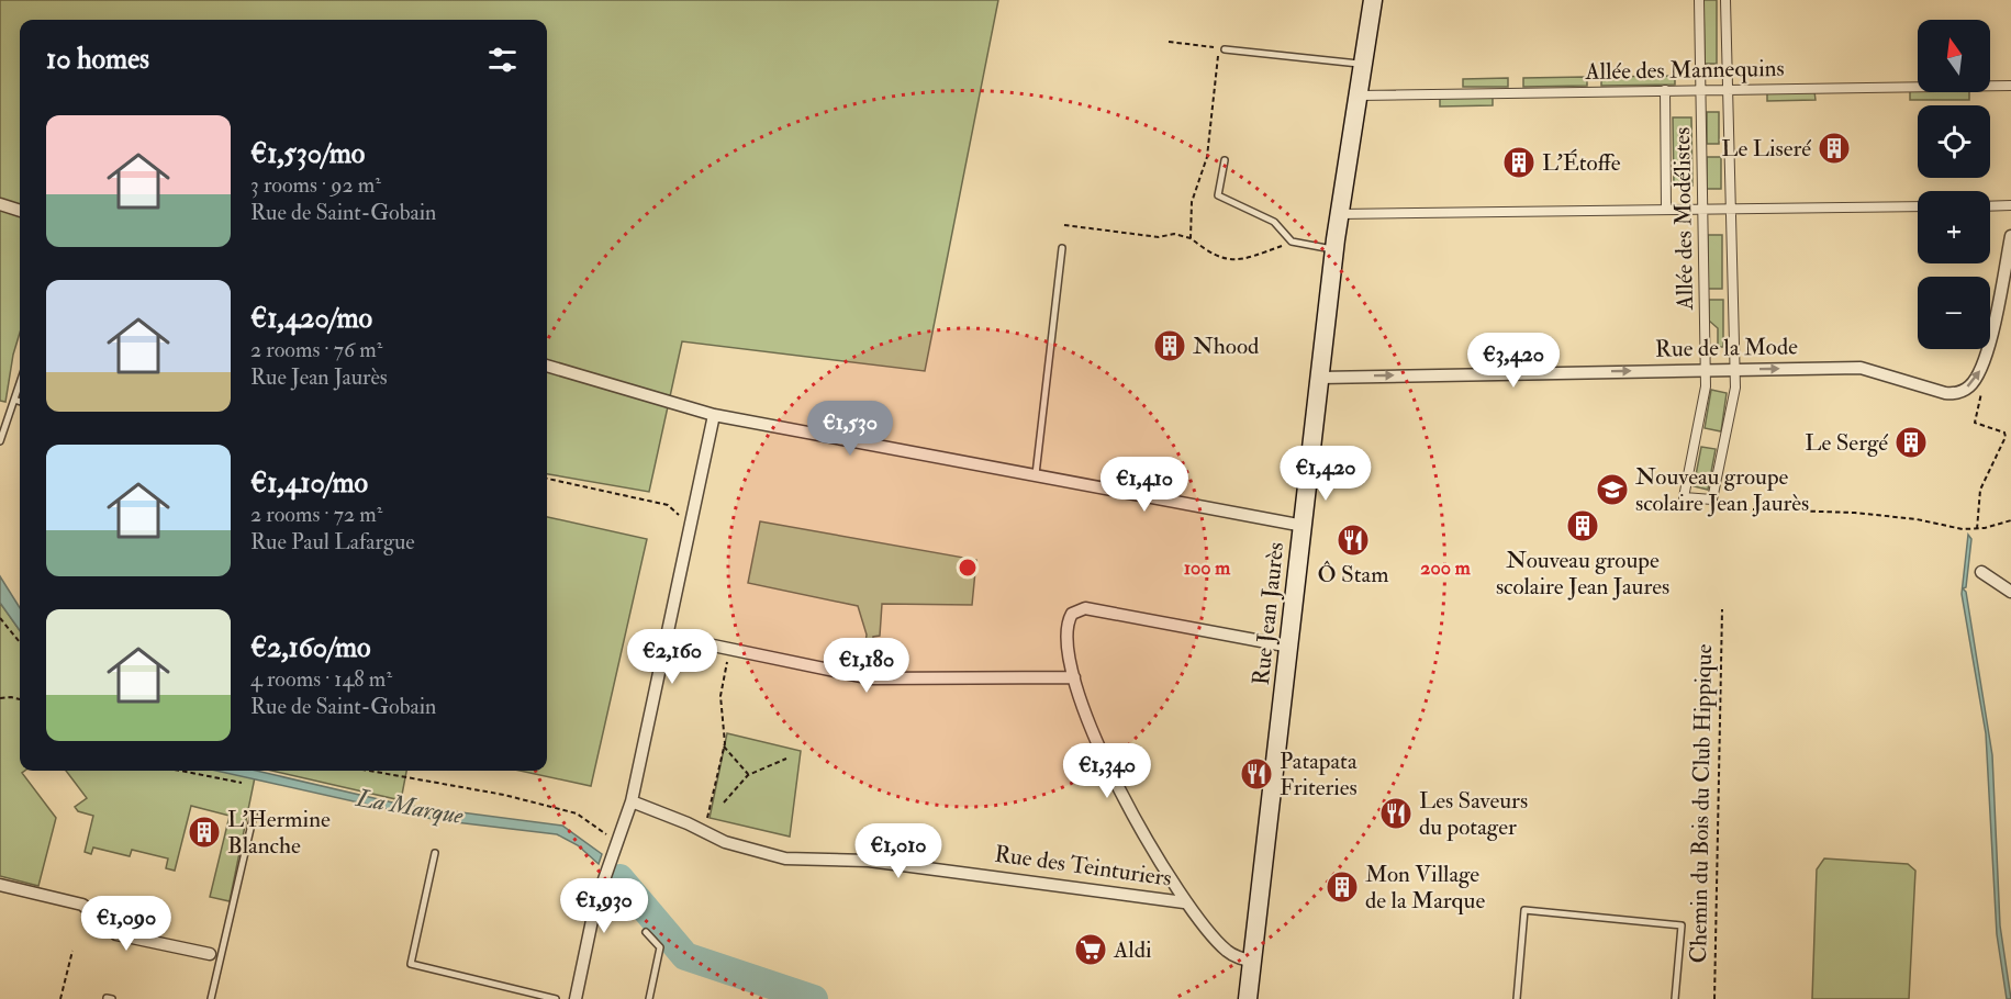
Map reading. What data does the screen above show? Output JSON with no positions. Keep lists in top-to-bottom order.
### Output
{
  "streets": {
    "main road": ["Rue Jean Jaurès"],
    "street": [
      "Allée des Mannequins",
      "Allée des Modélistes",
      "Rue de la Mode",
      "Rue des Teinturiers"
    ],
    "path": ["Chemin du Bois du Club Hippique"]
  },
  "crossings": [
    ["Allée des Mannequins", "Allée des Modélistes"],
    ["Allée des Mannequins", "Rue Jean Jaurès"],
    ["Allée des Modélistes", "Rue de la Mode"],
    ["Rue de la Mode", "Rue Jean Jaurès"]
  ],
  "one_way": ["Rue de la Mode"],
  "water": ["La Marque"],
  "places": {
    "building": [
      "Le Liseré",
      "L’Étoffe",
      "Nhood",
      "Le Sergé",
      "Nouveau groupe scolaire Jean Jaures",
      "L'Hermine Blanche",
      "Mon Village de la Marque"
    ],
    "school or university": ["Nouveau groupe scolaire Jean Jaurès"],
    "restaurant": ["Ô Stam", "Patapata Friteries", "Les Saveurs du potager"],
    "supermarket": ["Aldi"]
  },
  "north": "top",
  "page": {
    "map_buttons": ["+", "−"],
    "heading": "10 homes",
    "list": [
      {
        "name": "€1,530/mo",
        "note": "3 rooms · 92 m² · Rue de Saint-Gobain"
      },
      {
        "name": "€1,420/mo",
        "note": "2 rooms · 76 m² · Rue Jean Jaurès"
      },
      {
        "name": "€1,410/mo",
        "note": "2 rooms · 72 m² · Rue Paul Lafargue"
      },
      {
        "name": "€2,160/mo",
        "note": "4 rooms · 148 m² · Rue de Saint-Gobain"
      }
    ],
    "price": [
      "€3,420",
      "€1,530",
      "€1,420",
      "€1,410",
      "€2,160",
      "€1,180",
      "€1,340",
      "€1,010",
      "€1,930",
      "€1,090"
    ]
  },
  "rings": ["100 m", "200 m"]
}
